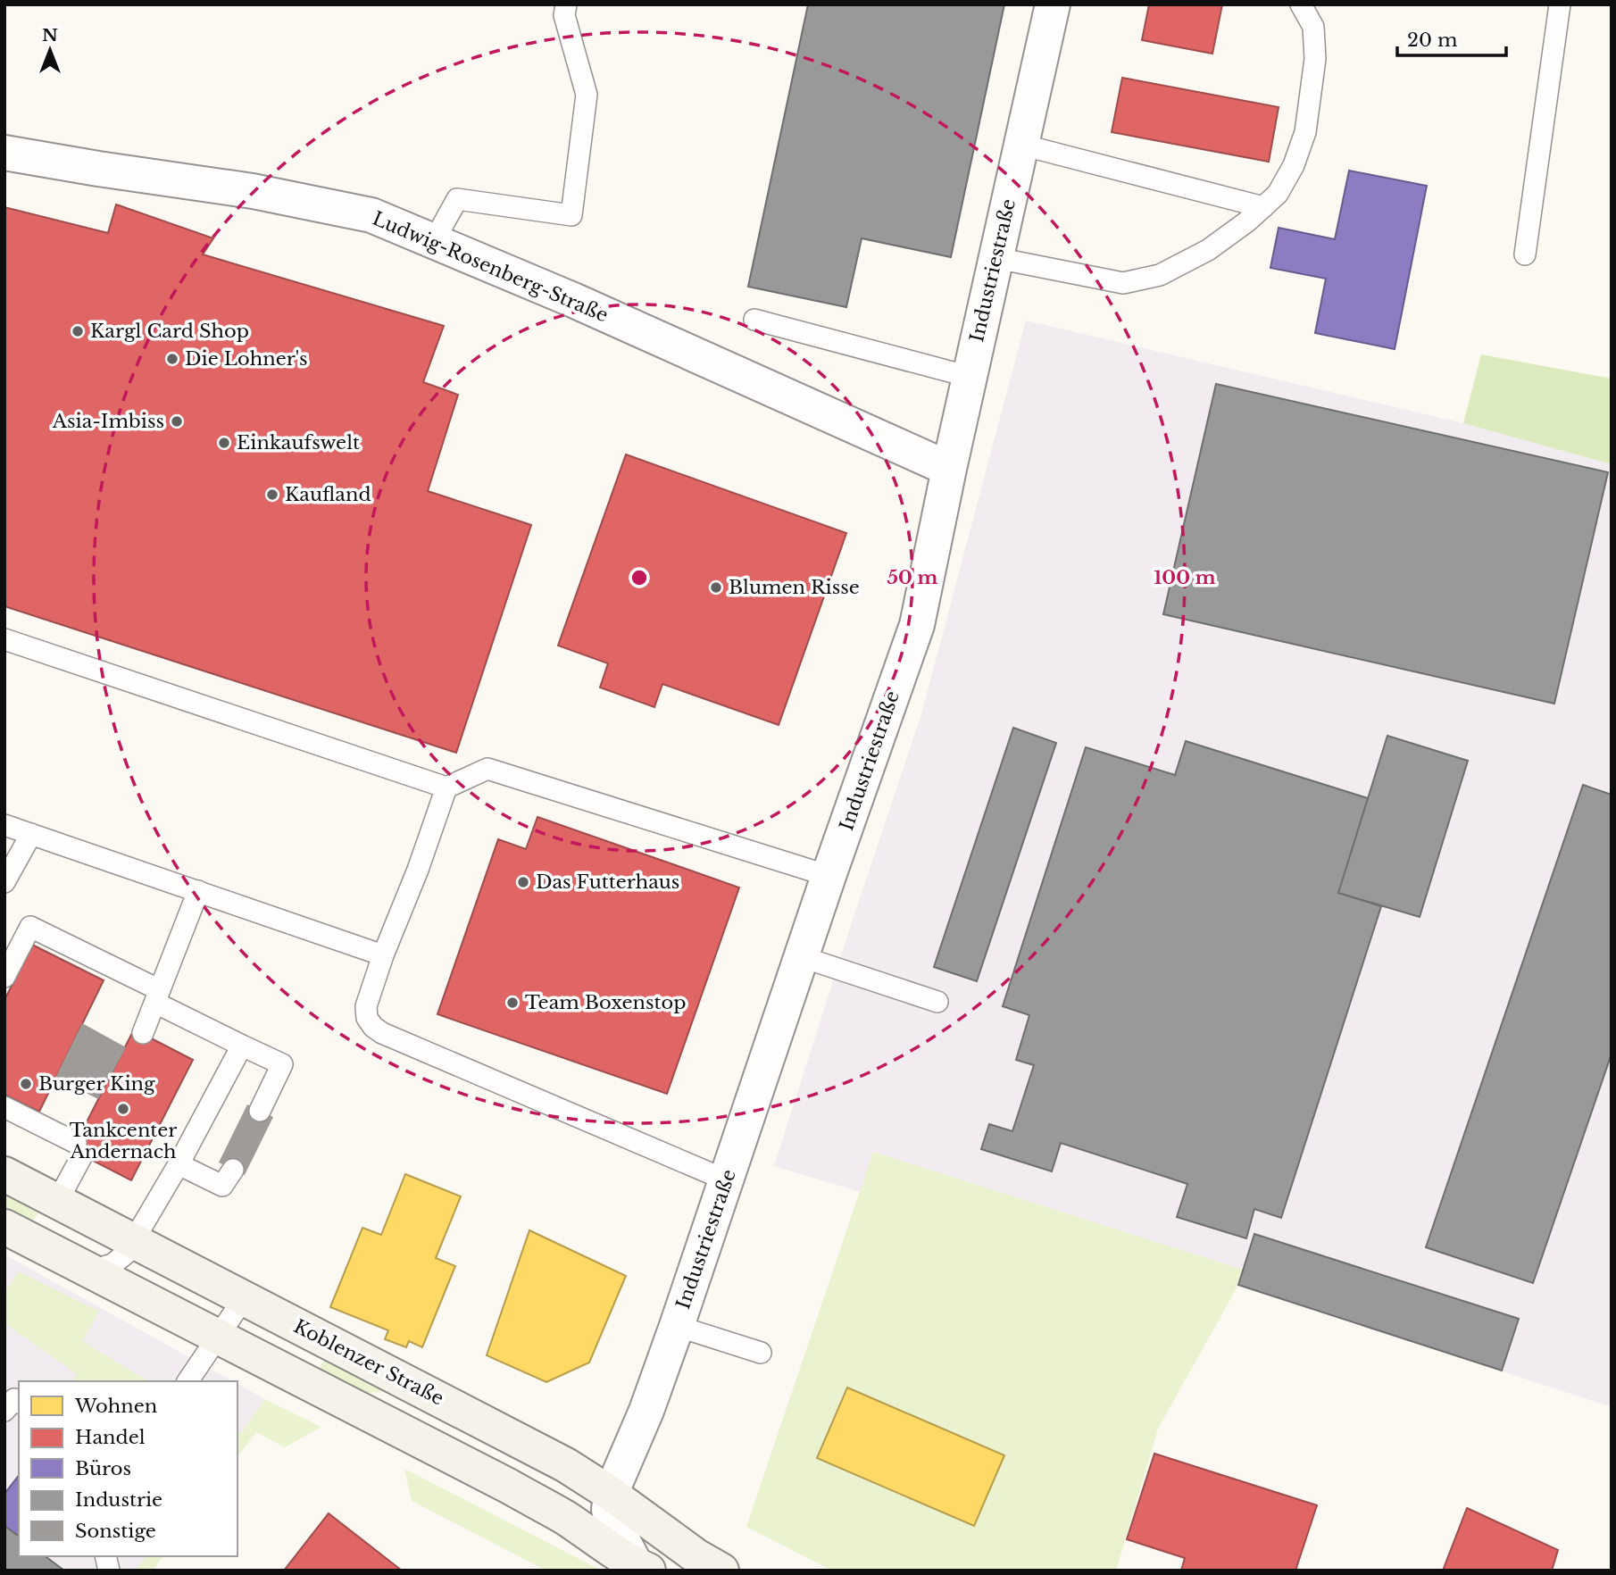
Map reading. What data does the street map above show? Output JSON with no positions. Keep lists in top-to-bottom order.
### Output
{
  "streets": {
    "street": ["Ludwig-Rosenberg-Straße", "Industriestraße", "Koblenzer Straße"]
  },
  "crossings": [
    ["Ludwig-Rosenberg-Straße", "Industriestraße"],
    ["Industriestraße", "Koblenzer Straße"]
  ],
  "places": [
    "Kargl Card Shop",
    "Die Lohner's",
    "Asia-Imbiss",
    "Einkaufswelt",
    "Kaufland",
    "Blumen Risse",
    "Das Futterhaus",
    "Team Boxenstop",
    "Burger King",
    "Tankcenter Andernach"
  ],
  "legend": [
    "Wohnen",
    "Handel",
    "Büros",
    "Industrie",
    "Sonstige"
  ],
  "scale_bar": "20 m",
  "north": "top",
  "rings": ["50 m", "100 m"]
}
